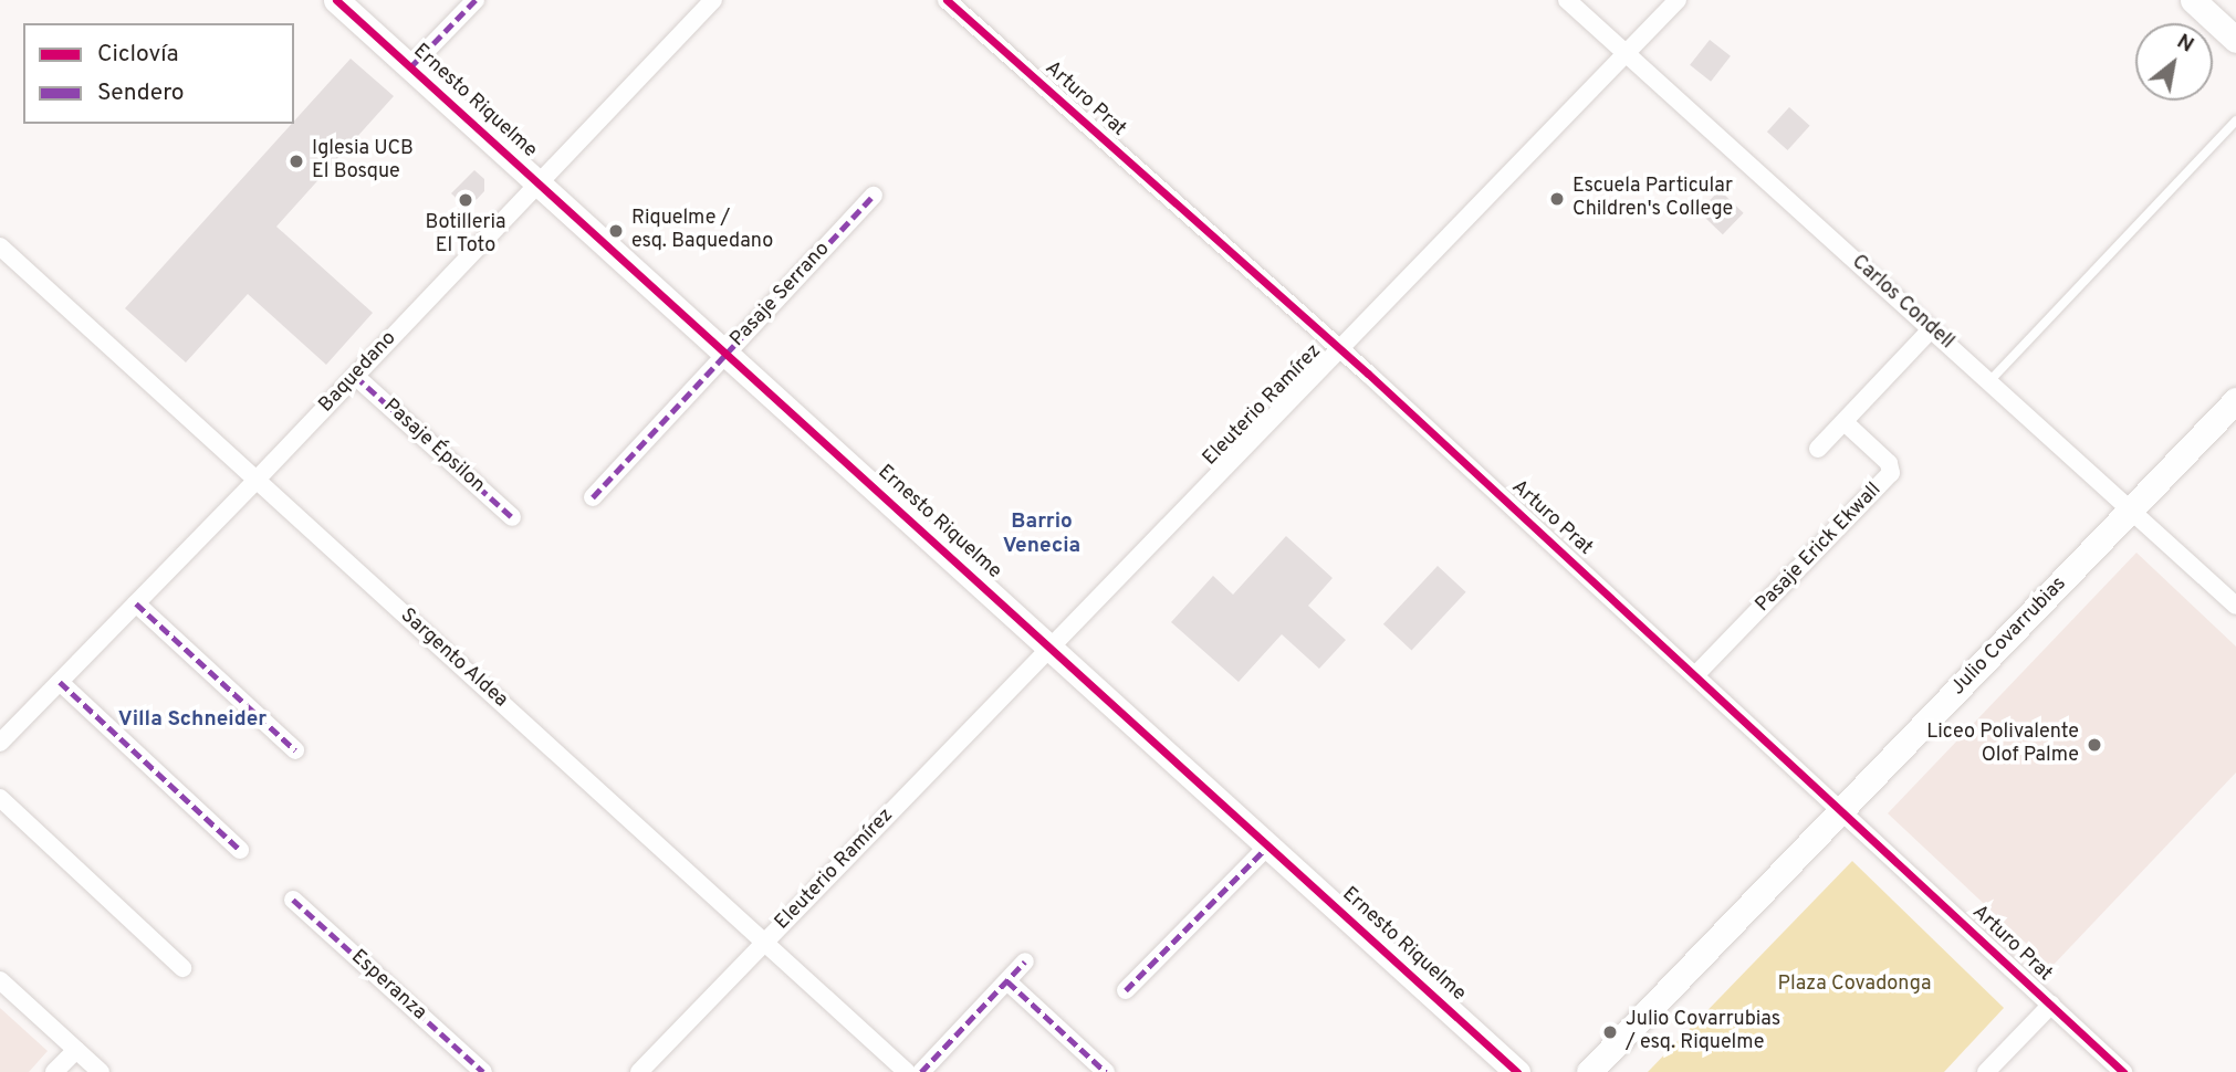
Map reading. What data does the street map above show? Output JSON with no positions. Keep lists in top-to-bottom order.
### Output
{
  "streets": {
    "street": [
      "Arturo Prat",
      "Ernesto Riquelme",
      "Pasaje Serrano",
      "Carlos Condell",
      "Baquedano",
      "Eleuterio Ramírez",
      "Pasaje Épsilon",
      "Pasaje Erick Ekwall",
      "Julio Covarrubias",
      "Sargento Aldea",
      "Esperanza"
    ]
  },
  "crossings": [
    ["Arturo Prat", "Eleuterio Ramírez"],
    ["Arturo Prat", "Pasaje Erick Ekwall"],
    ["Arturo Prat", "Julio Covarrubias"],
    ["Ernesto Riquelme", "Pasaje Serrano"],
    ["Ernesto Riquelme", "Baquedano"],
    ["Ernesto Riquelme", "Eleuterio Ramírez"],
    ["Carlos Condell", "Eleuterio Ramírez"],
    ["Carlos Condell", "Julio Covarrubias"],
    ["Baquedano", "Pasaje Épsilon"],
    ["Baquedano", "Sargento Aldea"],
    ["Eleuterio Ramírez", "Sargento Aldea"]
  ],
  "districts": ["Barrio Venecia", "Villa Schneider"],
  "parks": ["Plaza Covadonga"],
  "places": [
    "Iglesia UCB El Bosque",
    "Escuela Particular Children's College",
    "Botilleria El Toto",
    "Riquelme / esq. Baquedano",
    "Liceo Polivalente Olof Palme",
    "Julio Covarrubias / esq. Riquelme"
  ],
  "legend": ["Ciclovía", "Sendero"],
  "north": "top right"
}
